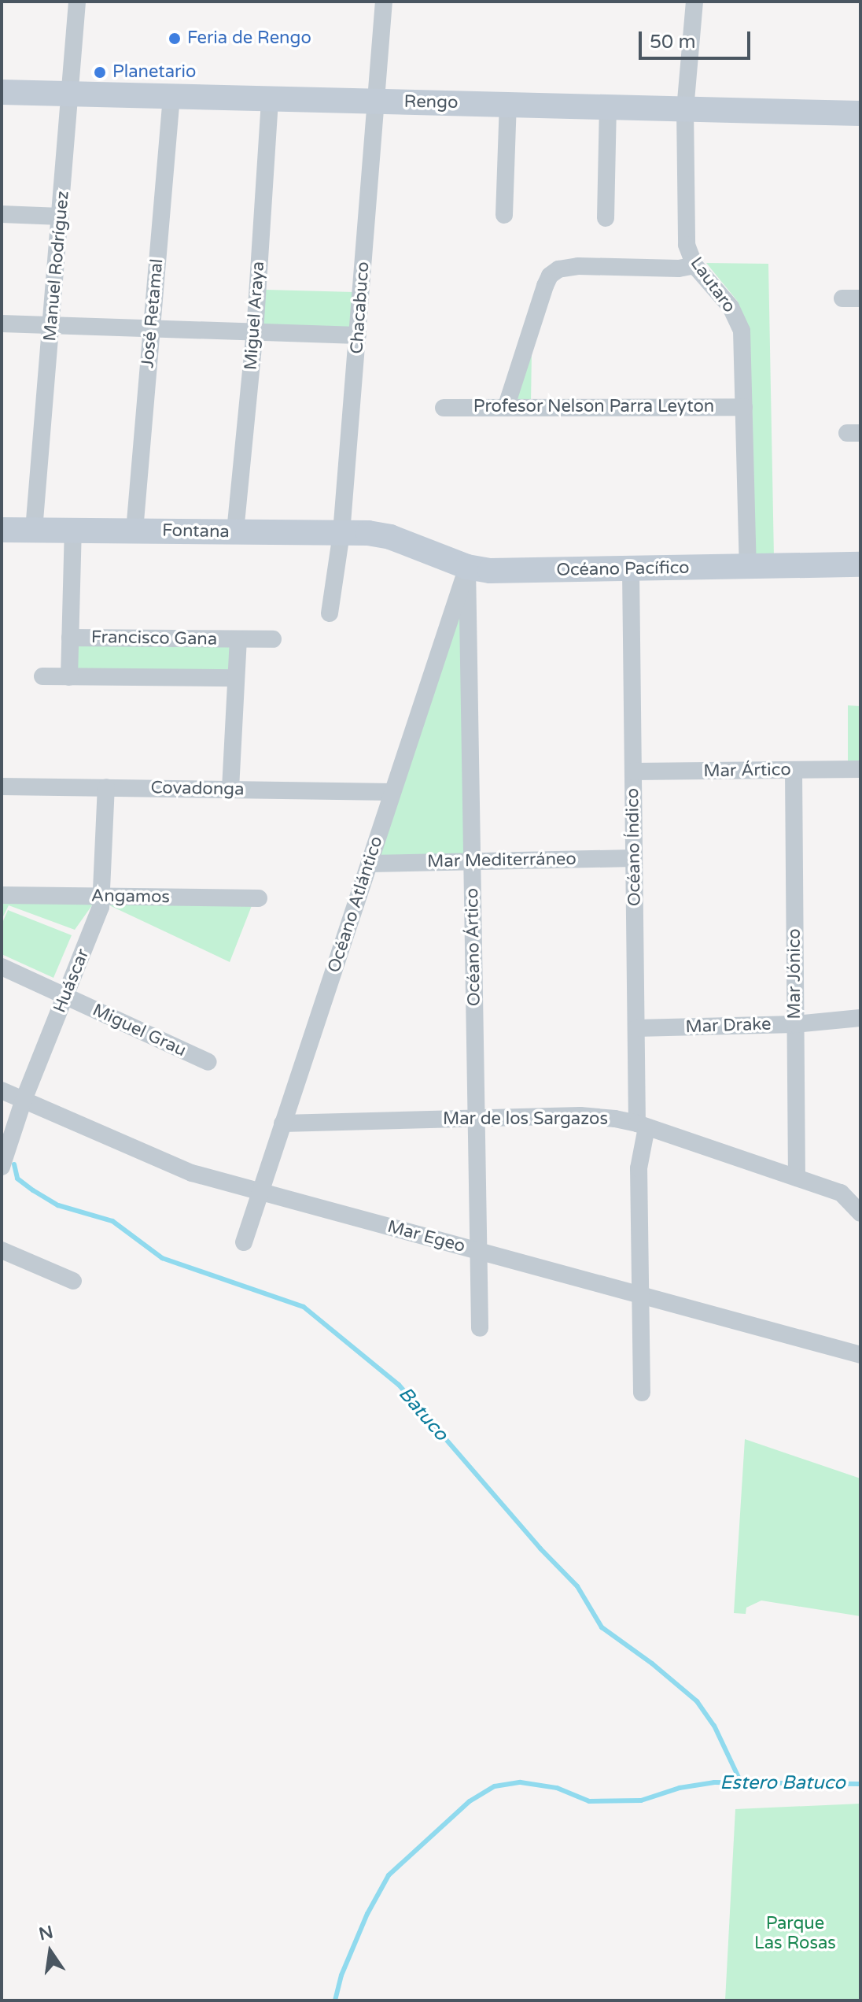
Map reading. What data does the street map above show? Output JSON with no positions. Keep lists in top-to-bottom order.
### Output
{
  "streets": {
    "street": [
      "Rengo",
      "Manuel Rodríguez",
      "Lautaro",
      "Chacabuco",
      "José Retamal",
      "Miguel Araya",
      "Profesor Nelson Parra Leyton",
      "Fontana",
      "Océano Pacífico",
      "Francisco Gana",
      "Mar Ártico",
      "Covadonga",
      "Océano Índico",
      "Mar Mediterráneo",
      "Angamos",
      "Océano Atlántico",
      "Océano Ártico",
      "Mar Jónico",
      "Huáscar",
      "Mar Drake",
      "Miguel Grau",
      "Mar de los Sargazos",
      "Mar Egeo"
    ]
  },
  "crossings": [
    ["Rengo", "Manuel Rodríguez"],
    ["Rengo", "Lautaro"],
    ["Rengo", "Chacabuco"],
    ["Rengo", "José Retamal"],
    ["Rengo", "Miguel Araya"],
    ["Manuel Rodríguez", "Fontana"],
    ["Lautaro", "Profesor Nelson Parra Leyton"],
    ["Lautaro", "Océano Pacífico"],
    ["Chacabuco", "Fontana"],
    ["José Retamal", "Fontana"],
    ["Miguel Araya", "Fontana"],
    ["Fontana", "Océano Pacífico"],
    ["Fontana", "Francisco Gana"],
    ["Océano Pacífico", "Océano Índico"],
    ["Océano Pacífico", "Océano Atlántico"],
    ["Océano Pacífico", "Océano Ártico"],
    ["Francisco Gana", "Covadonga"],
    ["Mar Ártico", "Océano Índico"],
    ["Mar Ártico", "Mar Jónico"],
    ["Covadonga", "Océano Atlántico"],
    ["Covadonga", "Huáscar"],
    ["Océano Índico", "Mar Mediterráneo"],
    ["Océano Índico", "Mar Drake"],
    ["Océano Índico", "Mar de los Sargazos"],
    ["Océano Índico", "Mar Egeo"],
    ["Mar Mediterráneo", "Océano Atlántico"],
    ["Mar Mediterráneo", "Océano Ártico"],
    ["Angamos", "Huáscar"],
    ["Océano Atlántico", "Océano Ártico"],
    ["Océano Atlántico", "Mar de los Sargazos"],
    ["Océano Atlántico", "Mar Egeo"],
    ["Océano Ártico", "Mar de los Sargazos"],
    ["Océano Ártico", "Mar Egeo"],
    ["Mar Jónico", "Mar Drake"],
    ["Mar Jónico", "Mar de los Sargazos"],
    ["Huáscar", "Miguel Grau"],
    ["Huáscar", "Mar Egeo"]
  ],
  "water": ["Batuco", "Estero Batuco"],
  "parks": ["Parque Las Rosas"],
  "places": ["Feria de Rengo", "Planetario"],
  "scale_bar": "50 m",
  "north": "top"
}
